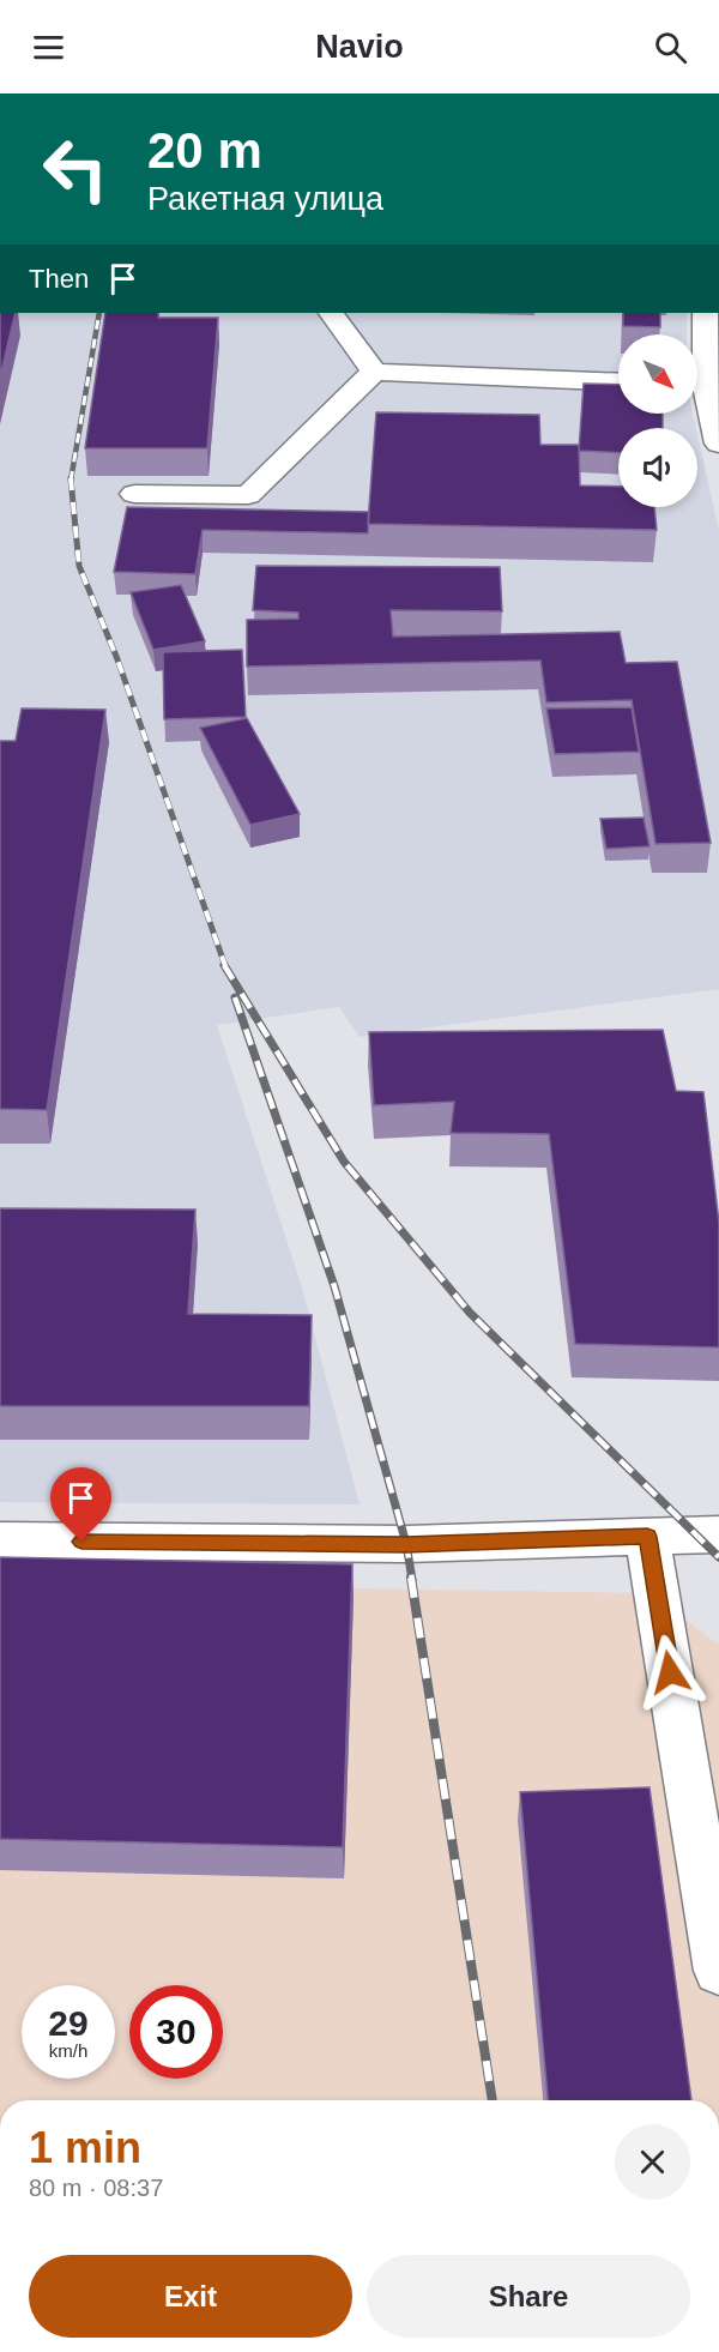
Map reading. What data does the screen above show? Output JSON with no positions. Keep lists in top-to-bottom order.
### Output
{
  "north": "bottom right",
  "page": {
    "header": "Navio",
    "turn": ["20 m", "Ракетная улица"],
    "then": "Then",
    "speed": "29 km/h",
    "limit": "30",
    "heading": ["1 min", "80 m · 08:37"],
    "buttons": ["Exit", "Share"]
  }
}
